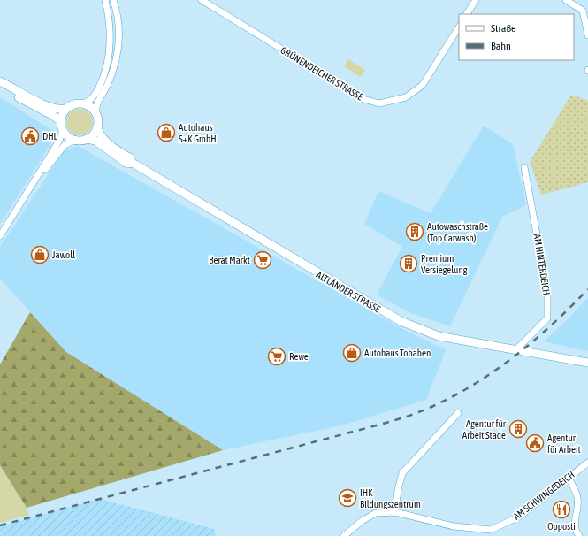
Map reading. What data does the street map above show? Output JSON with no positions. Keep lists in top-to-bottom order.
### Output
{
  "streets": {
    "main road": ["ALTLÄNDER STRASSE"],
    "street": ["GRÜNENDEICHER STRASSE", "AM HINTERDEICH", "AM SCHWINGEDEICH"]
  },
  "crossings": [
    ["AM HINTERDEICH", "ALTLÄNDER STRASSE"]
  ],
  "places": {
    "shop": ["Autohaus S+K GmbH", "Jawoll", "Autohaus Tobaben"],
    "public building": ["DHL", "Agentur für Arbeit"],
    "building": ["Autowaschstraße (Top Carwash)", "Premium Versiegelung", "Agentur für Arbeit Stade"],
    "supermarket": ["Berat Markt", "Rewe"],
    "school or university": ["IHK Bildungszentrum"],
    "restaurant": ["Opposti"]
  },
  "legend": ["Straße", "Bahn"]
}
